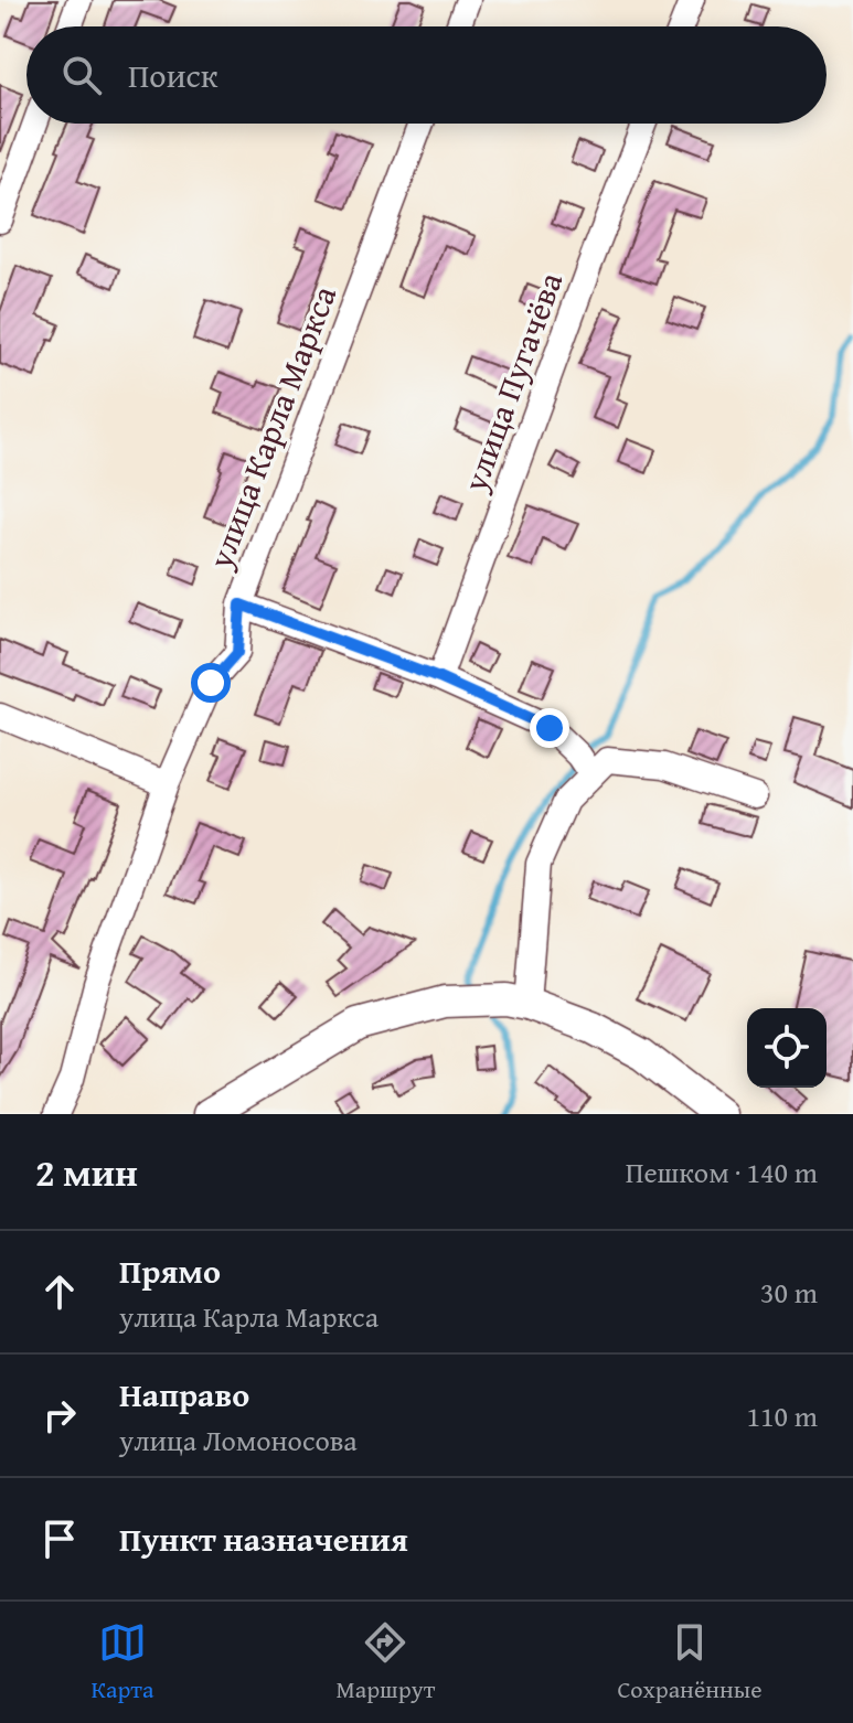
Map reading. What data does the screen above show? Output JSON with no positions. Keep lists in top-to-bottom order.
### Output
{
  "streets": {
    "street": ["улица Пугачёва", "улица Карла Маркса"]
  },
  "page": {
    "search": "Поиск",
    "heading": ["2 мин", "Пешком · 140 m"],
    "list": [
      ["Прямо", "улица Карла Маркса", "30 m"],
      ["Направо", "улица Ломоносова", "110 m"],
      "Пункт назначения"
    ],
    "nav": ["Карта", "Маршрут", "Сохранённые"]
  }
}
